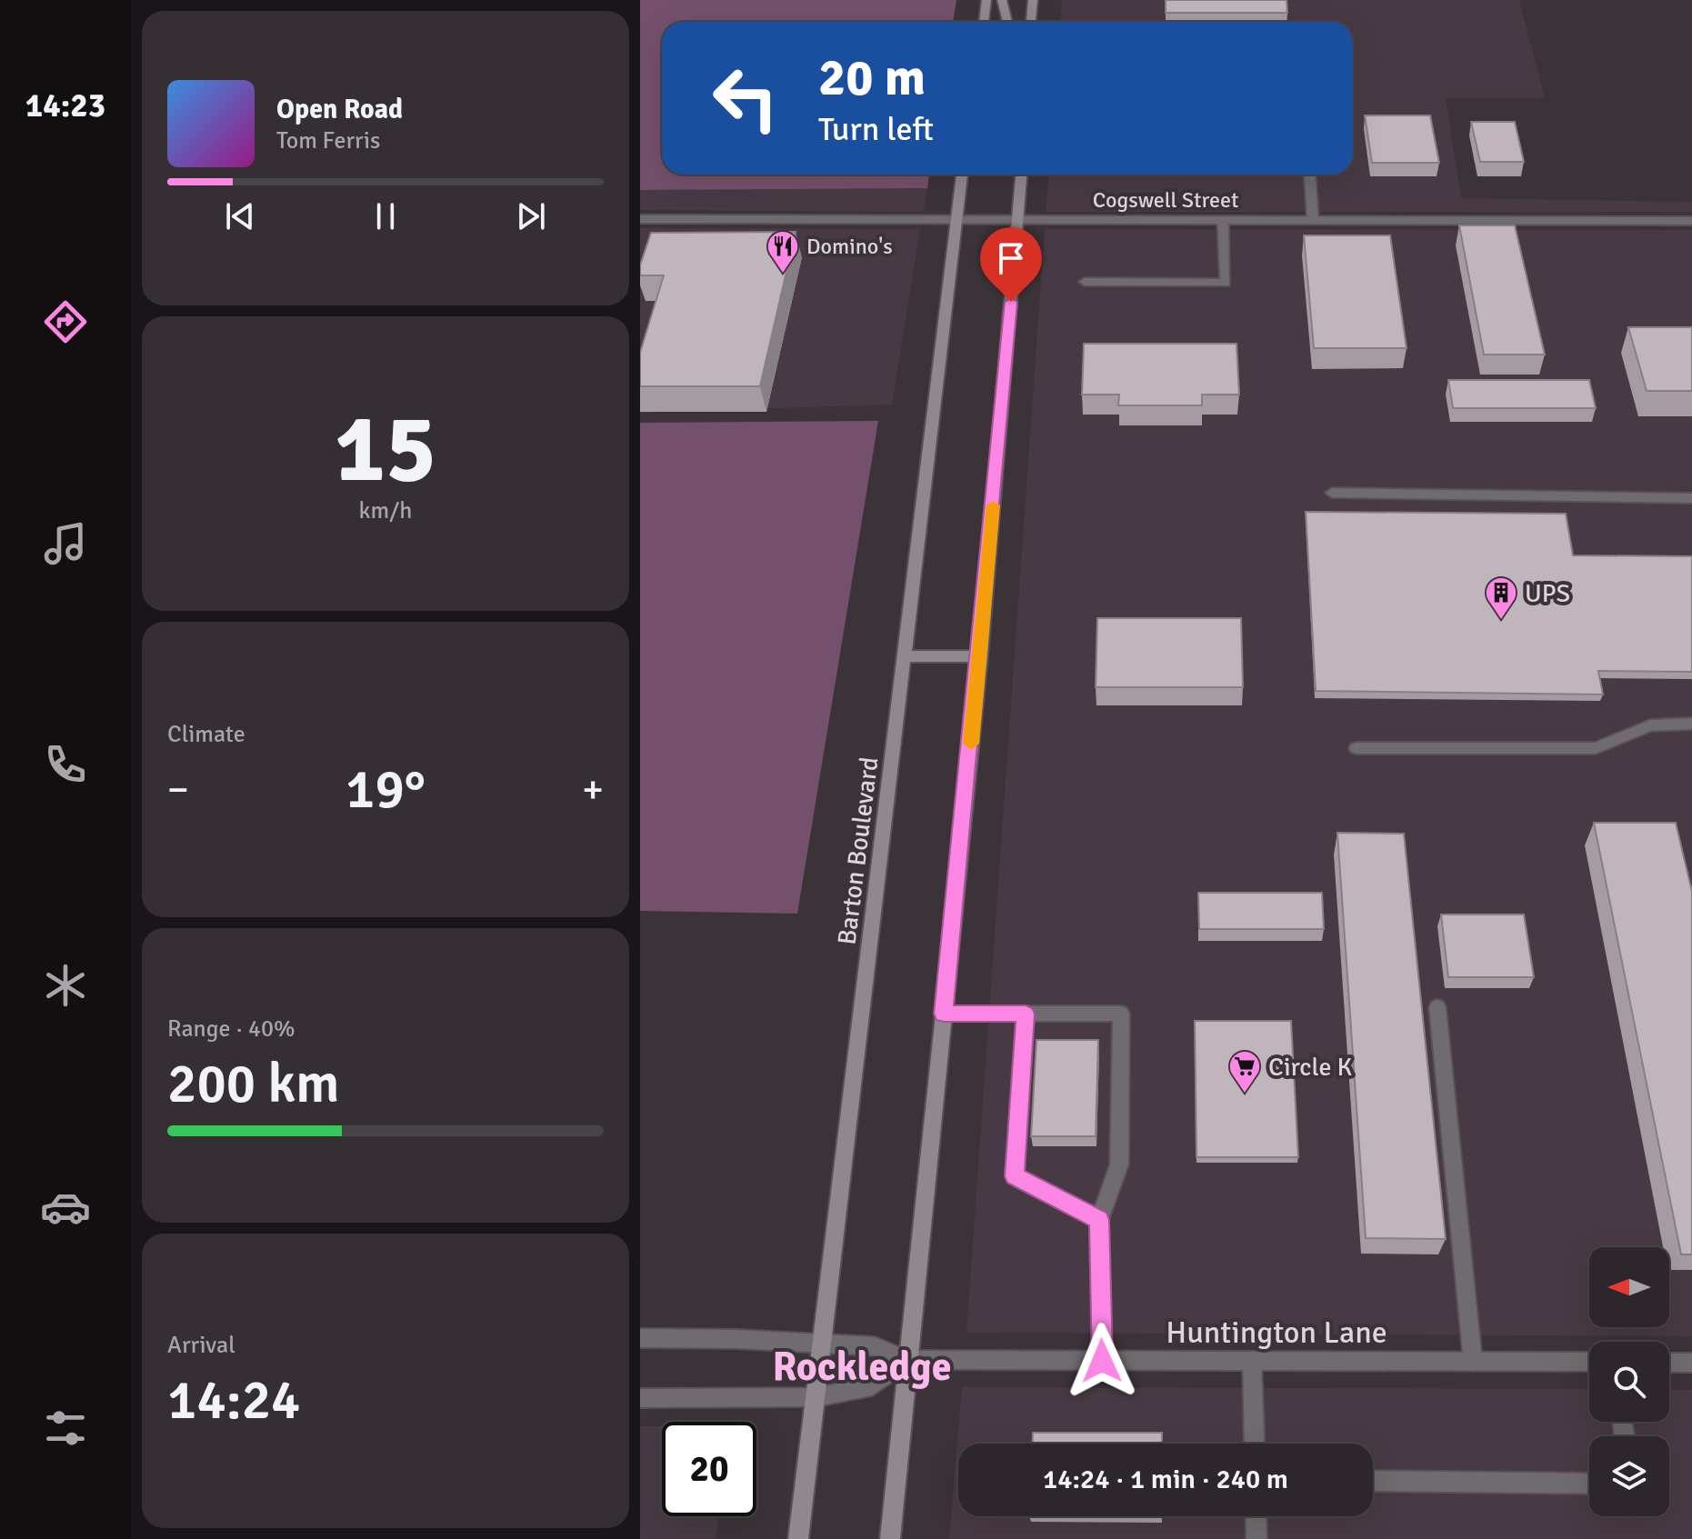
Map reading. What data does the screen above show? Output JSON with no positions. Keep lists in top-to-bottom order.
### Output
{
  "streets": {
    "main road": ["Barton Boulevard"],
    "street": ["Cogswell Street", "Huntington Lane"]
  },
  "crossings": [
    ["Cogswell Street", "Barton Boulevard"]
  ],
  "districts": ["Rockledge"],
  "places": {
    "restaurant": ["Domino's"],
    "building": ["UPS"],
    "supermarket": ["Circle K"]
  },
  "north": "left",
  "page": {
    "tabs": "14:23",
    "turn": ["20 m", "Turn left"],
    "song": ["Open Road", "Tom Ferris"],
    "tile": [
      ["15", "km/h"],
      "Climate",
      ["Range · 40%", "200 km"],
      ["Arrival", "14:24"]
    ],
    "heat": ["−", "19°", "+"],
    "limit": "20",
    "trip": "14:24 · 1 min · 240 m"
  }
}
